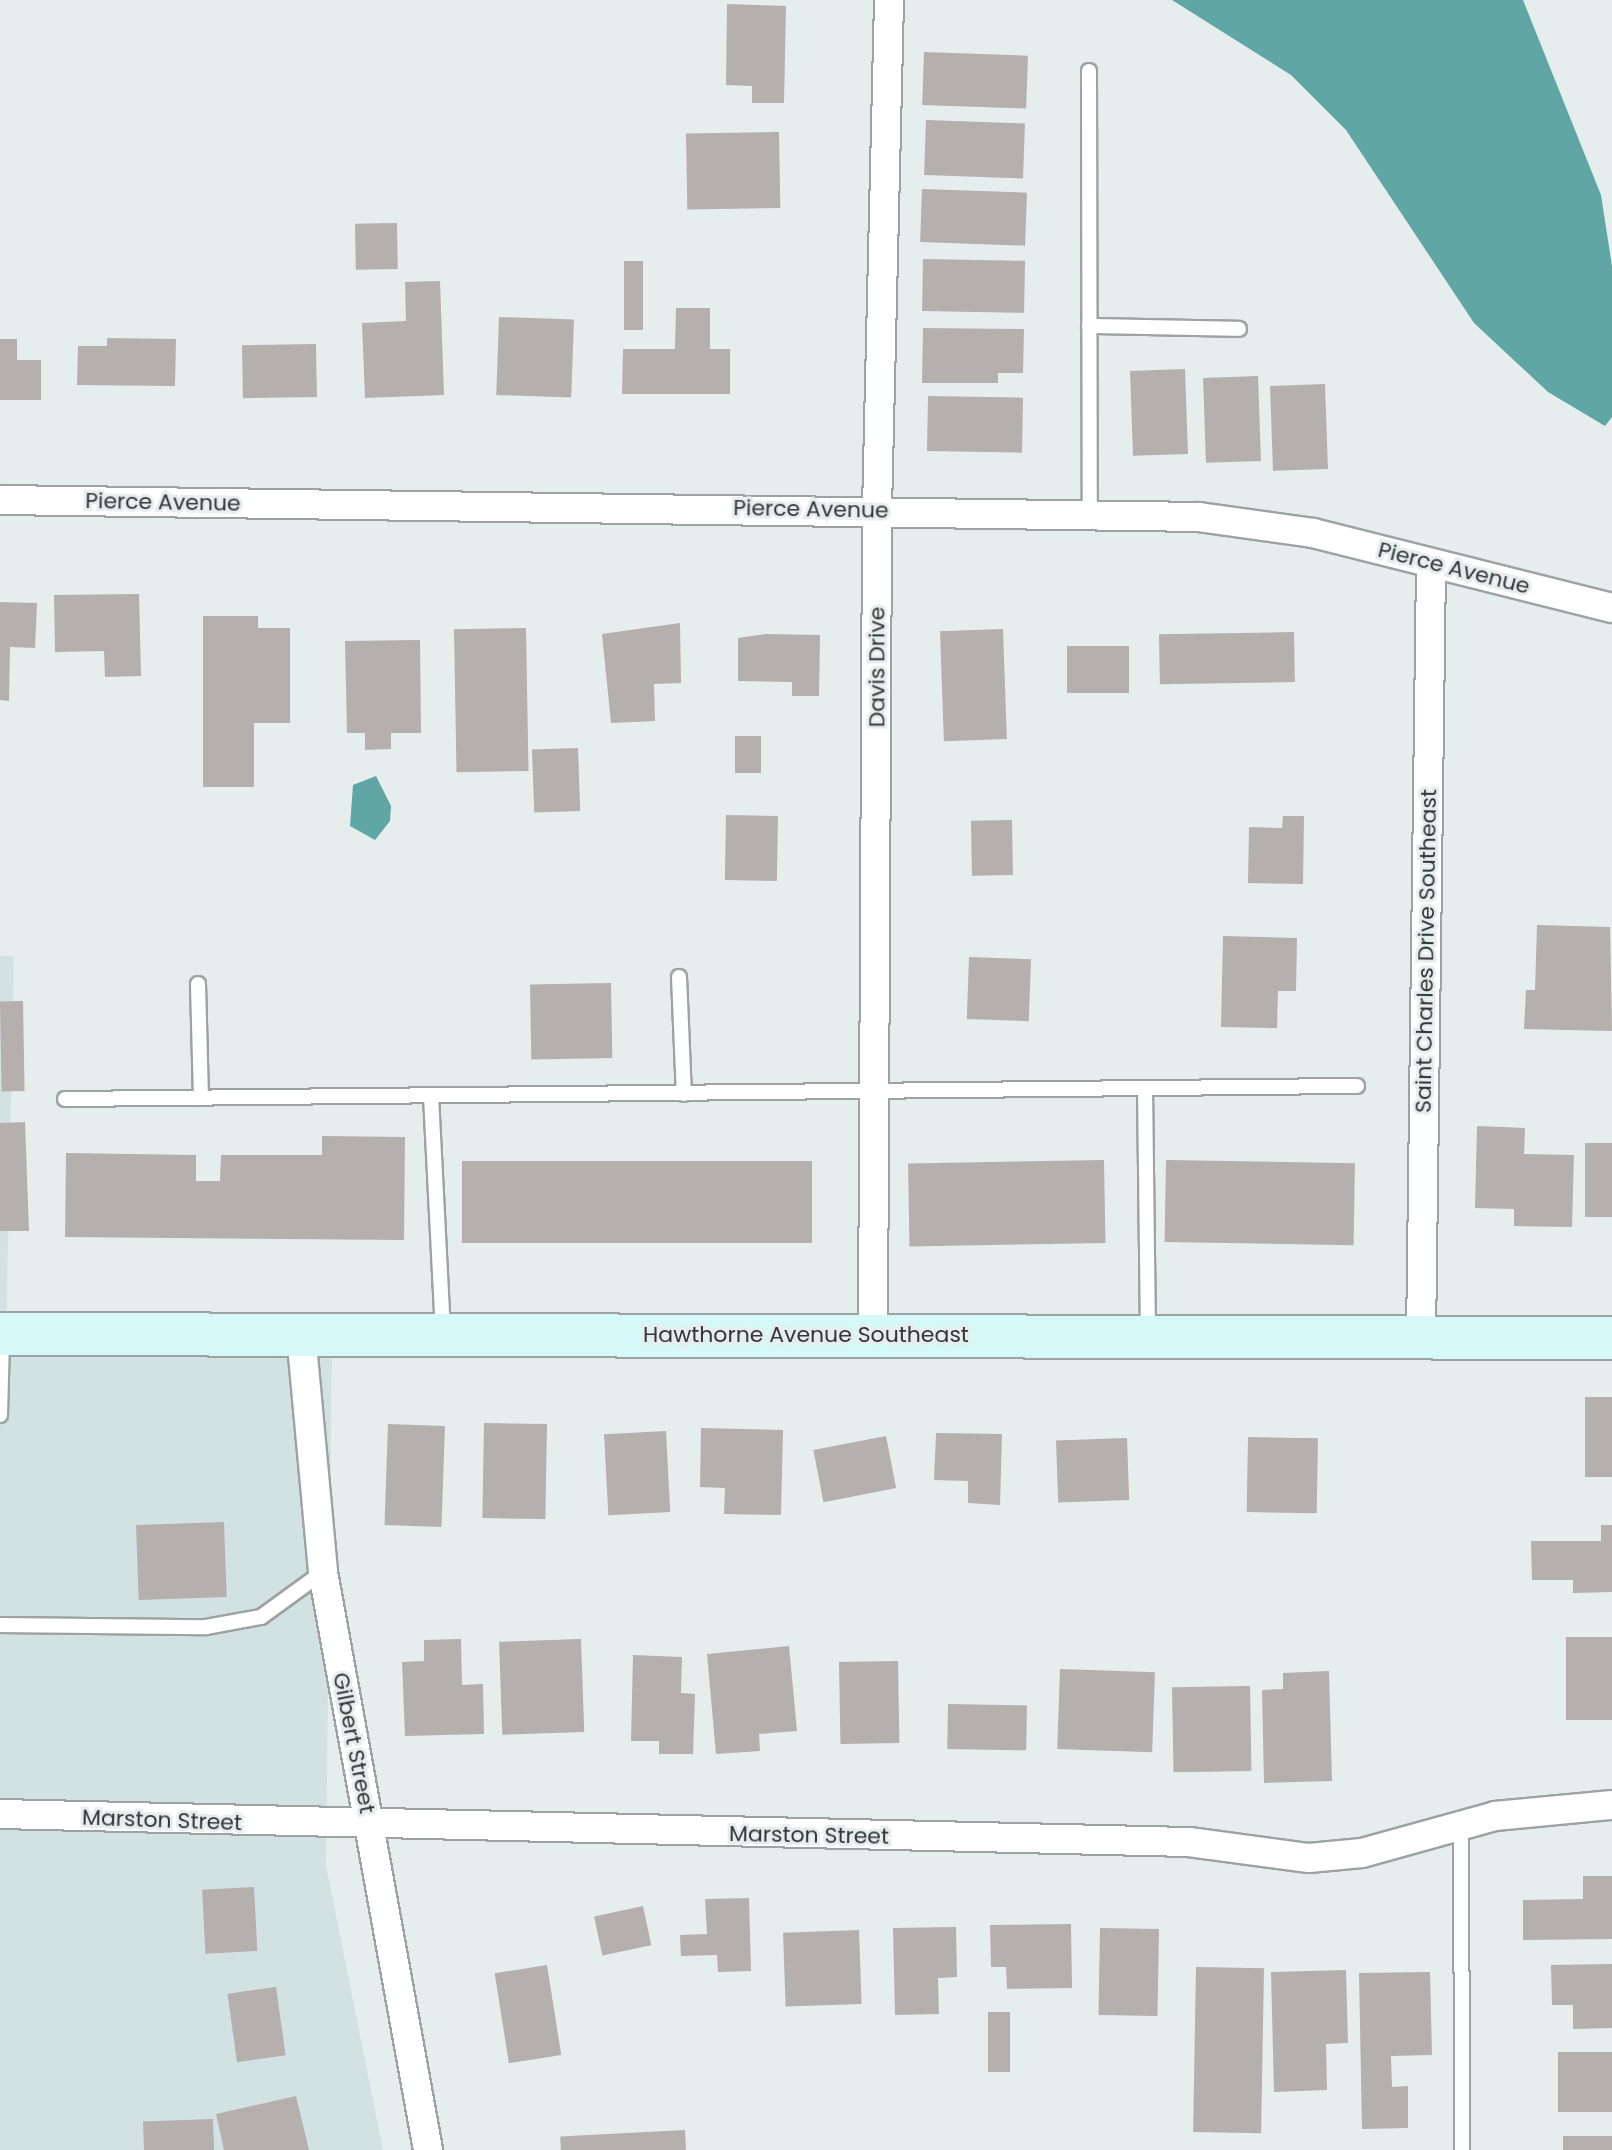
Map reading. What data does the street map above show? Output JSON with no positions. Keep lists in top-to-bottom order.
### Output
{
  "streets": {
    "street": [
      "Pierce Avenue",
      "Davis Drive",
      "Saint Charles Drive Southeast",
      "Hawthorne Avenue Southeast",
      "Gilbert Street",
      "Marston Street"
    ]
  },
  "crossings": [
    ["Pierce Avenue", "Davis Drive"],
    ["Pierce Avenue", "Saint Charles Drive Southeast"],
    ["Davis Drive", "Hawthorne Avenue Southeast"],
    ["Saint Charles Drive Southeast", "Hawthorne Avenue Southeast"],
    ["Hawthorne Avenue Southeast", "Gilbert Street"],
    ["Gilbert Street", "Marston Street"]
  ]
}
